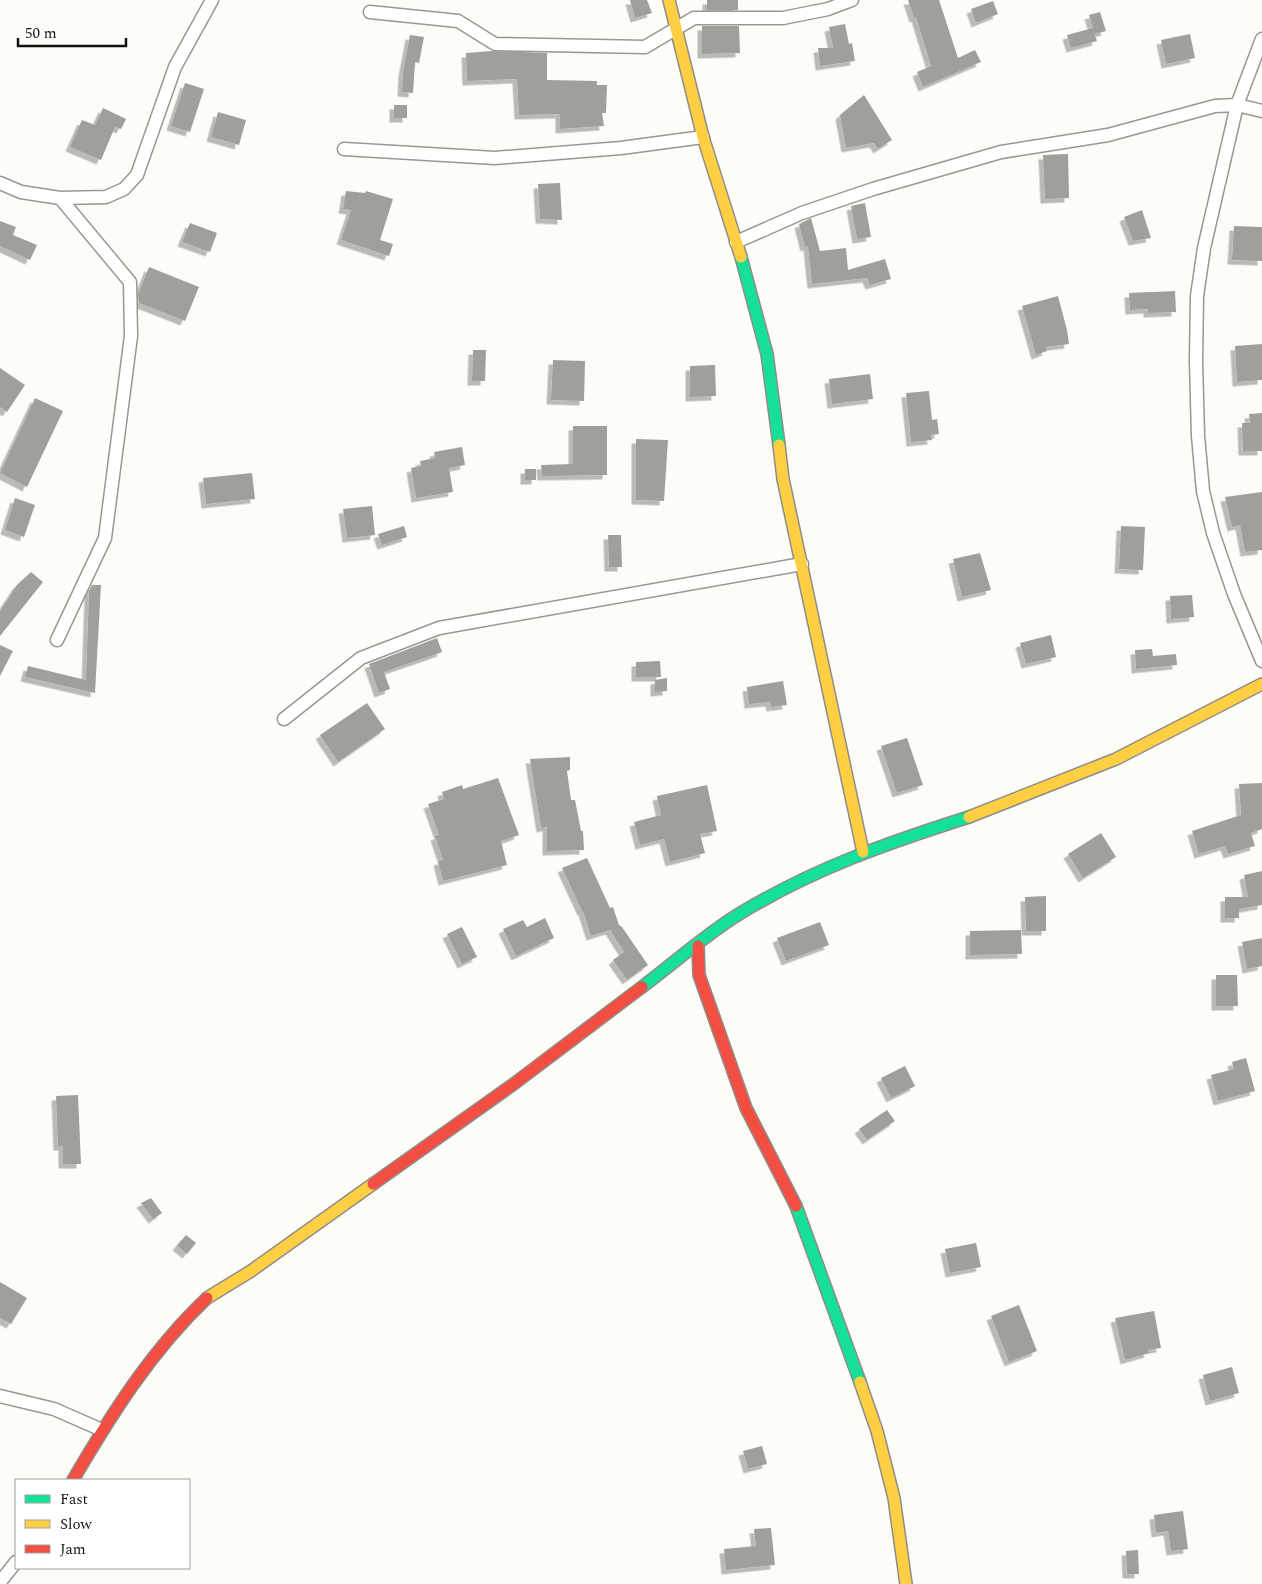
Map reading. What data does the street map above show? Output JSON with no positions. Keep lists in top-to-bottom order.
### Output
{
  "legend": ["Fast", "Slow", "Jam"],
  "scale_bar": "50 m"
}
